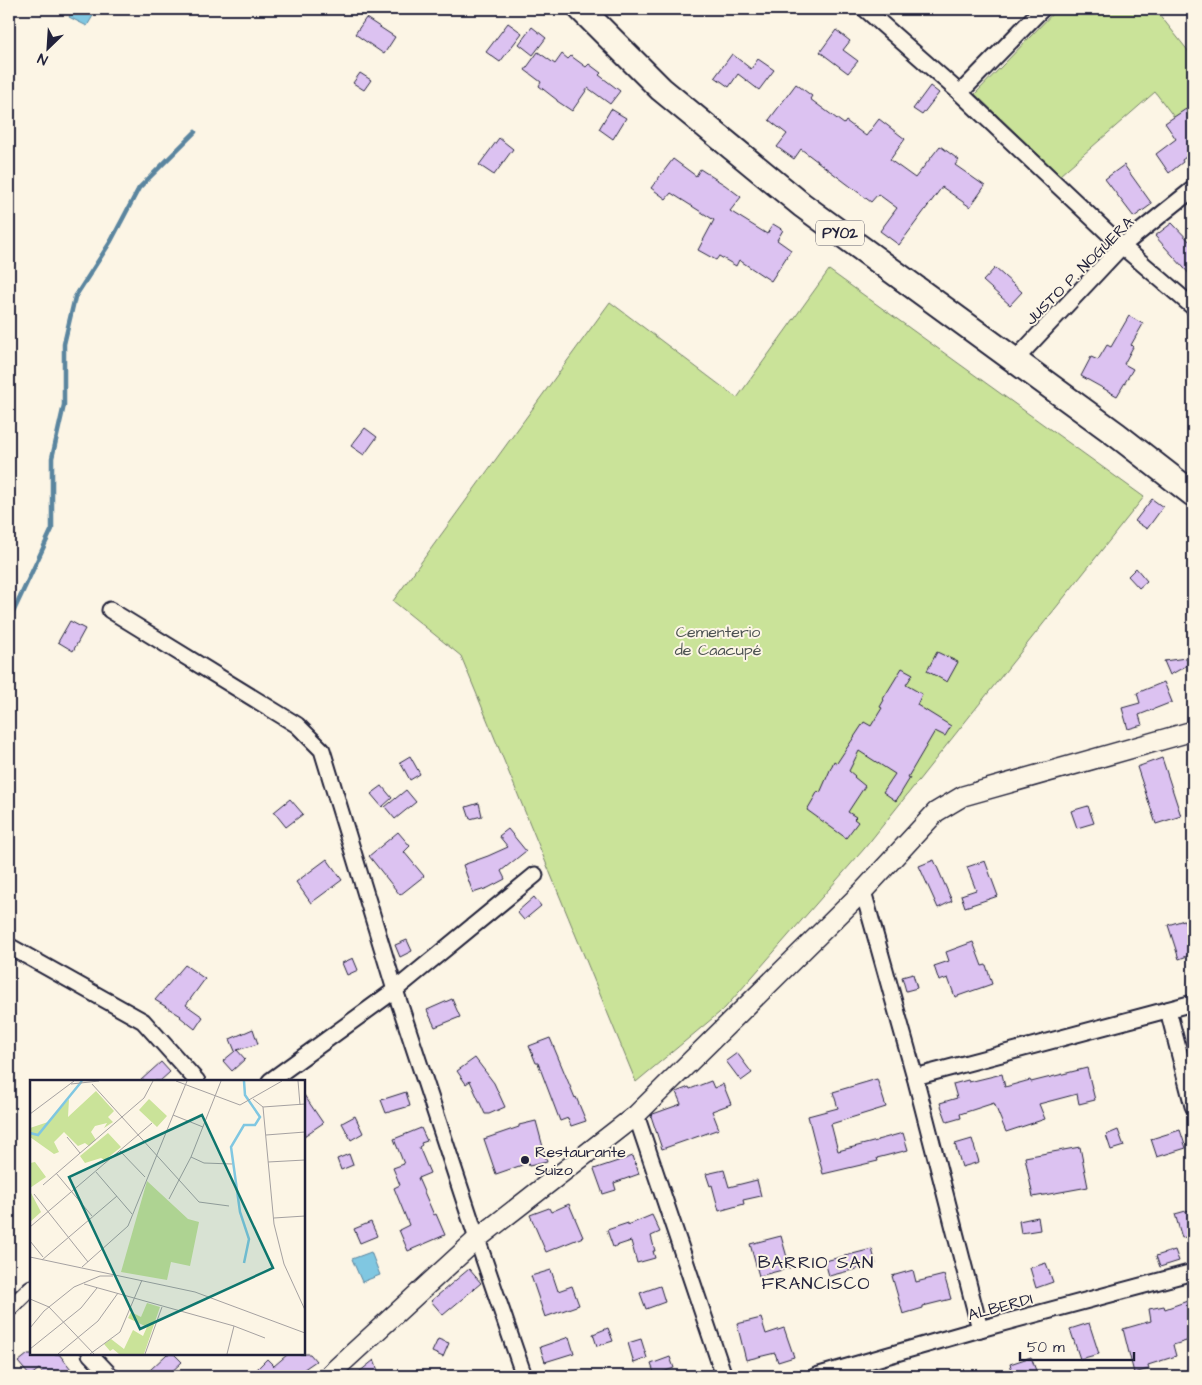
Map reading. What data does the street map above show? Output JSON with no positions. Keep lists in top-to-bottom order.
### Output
{
  "streets": {
    "main road": ["PY02"],
    "street": ["JUSTO P. NOGUERA", "ALBERDI"]
  },
  "crossings": [
    ["PY02", "JUSTO P. NOGUERA"]
  ],
  "districts": ["BARRIO SAN FRANCISCO"],
  "parks": ["Cementerio de Caacupé"],
  "places": ["Restaurante Suizo"],
  "scale_bar": "50 m",
  "north": "bottom left"
}
